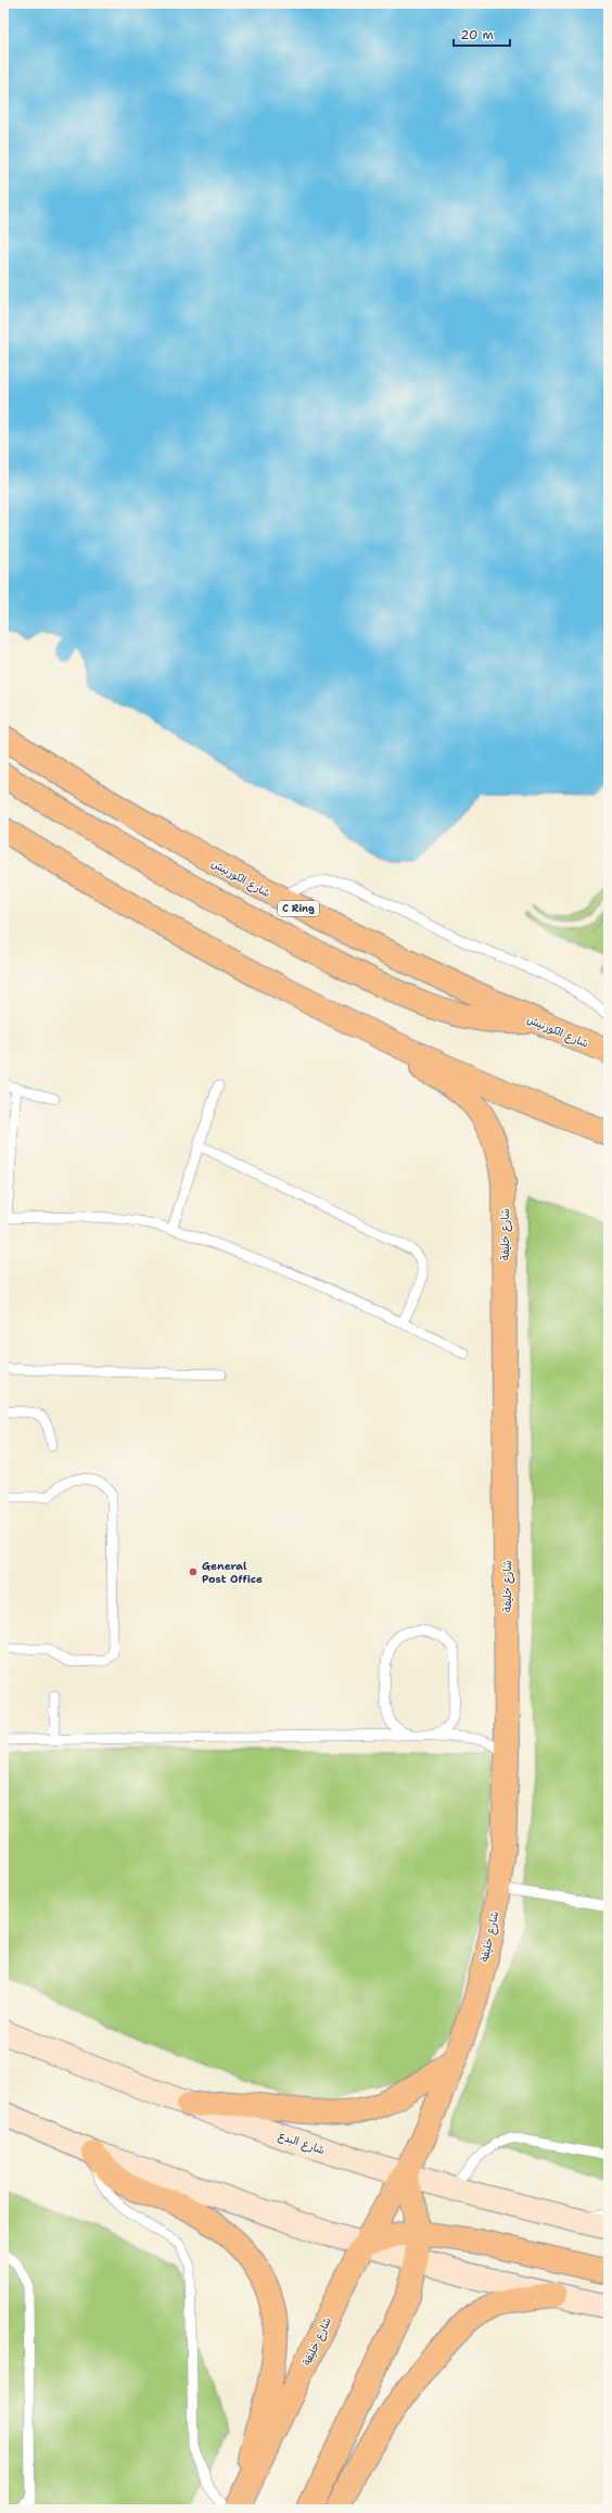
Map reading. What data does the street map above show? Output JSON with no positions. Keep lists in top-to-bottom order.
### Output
{
  "streets": {
    "main road": [
      "شارع الكورنيش",
      "C Ring",
      "شارع خليفة",
      "شارع البدع"
    ]
  },
  "crossings": [
    ["شارع خليفة", "شارع البدع"]
  ],
  "places": ["General Post Office"],
  "scale_bar": "20 m"
}
